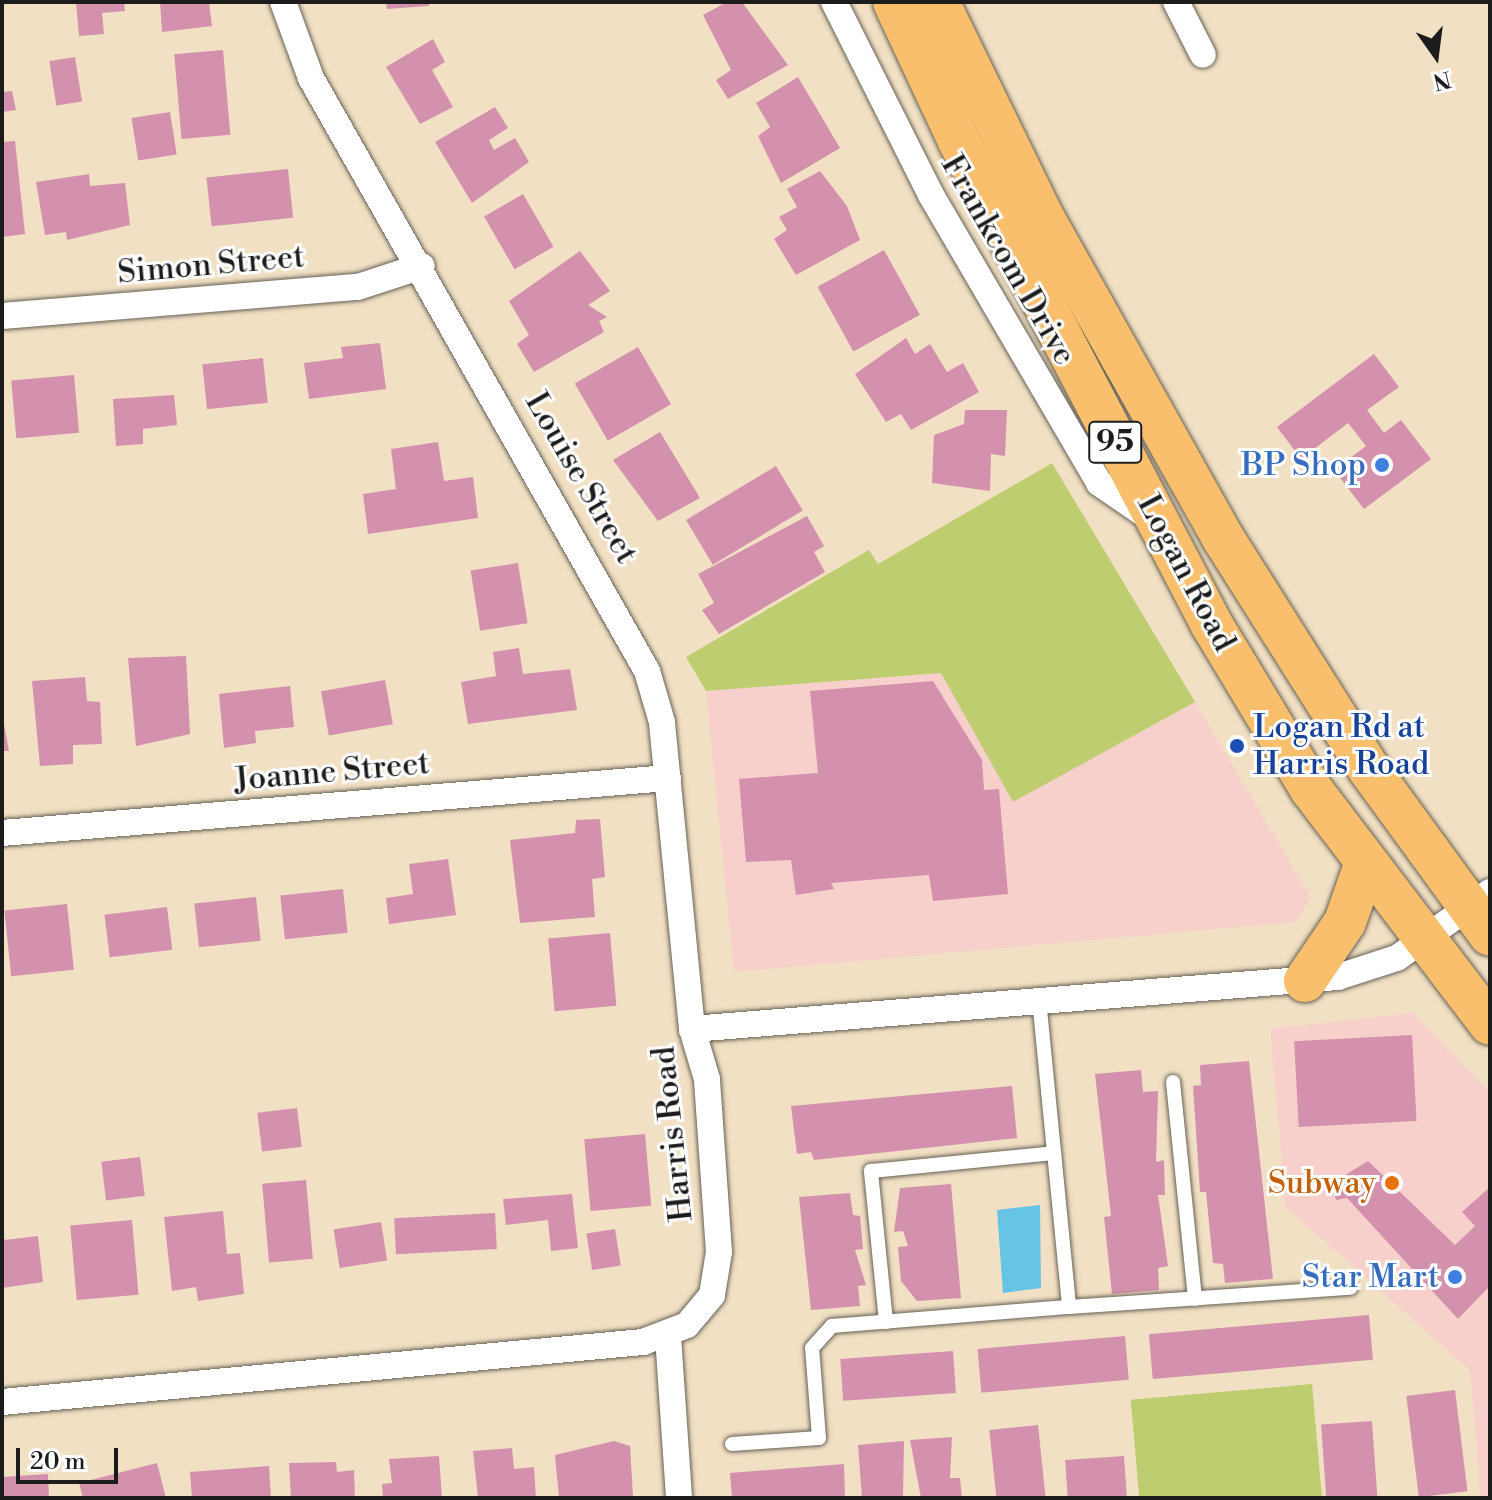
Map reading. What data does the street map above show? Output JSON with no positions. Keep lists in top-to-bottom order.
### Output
{
  "streets": {
    "main road": ["95", "Logan Road"],
    "street": [
      "Frankcom Drive",
      "Simon Street",
      "Louise Street",
      "Joanne Street",
      "Harris Road"
    ]
  },
  "crossings": [
    ["Frankcom Drive", "Logan Road"],
    ["Simon Street", "Louise Street"],
    ["Louise Street", "Joanne Street"],
    ["Louise Street", "Harris Road"],
    ["Logan Road", "Harris Road"]
  ],
  "places": [
    "BP Shop",
    "Logan Rd at Harris Road",
    "Subway",
    "Star Mart"
  ],
  "scale_bar": "20 m",
  "north": "bottom"
}
